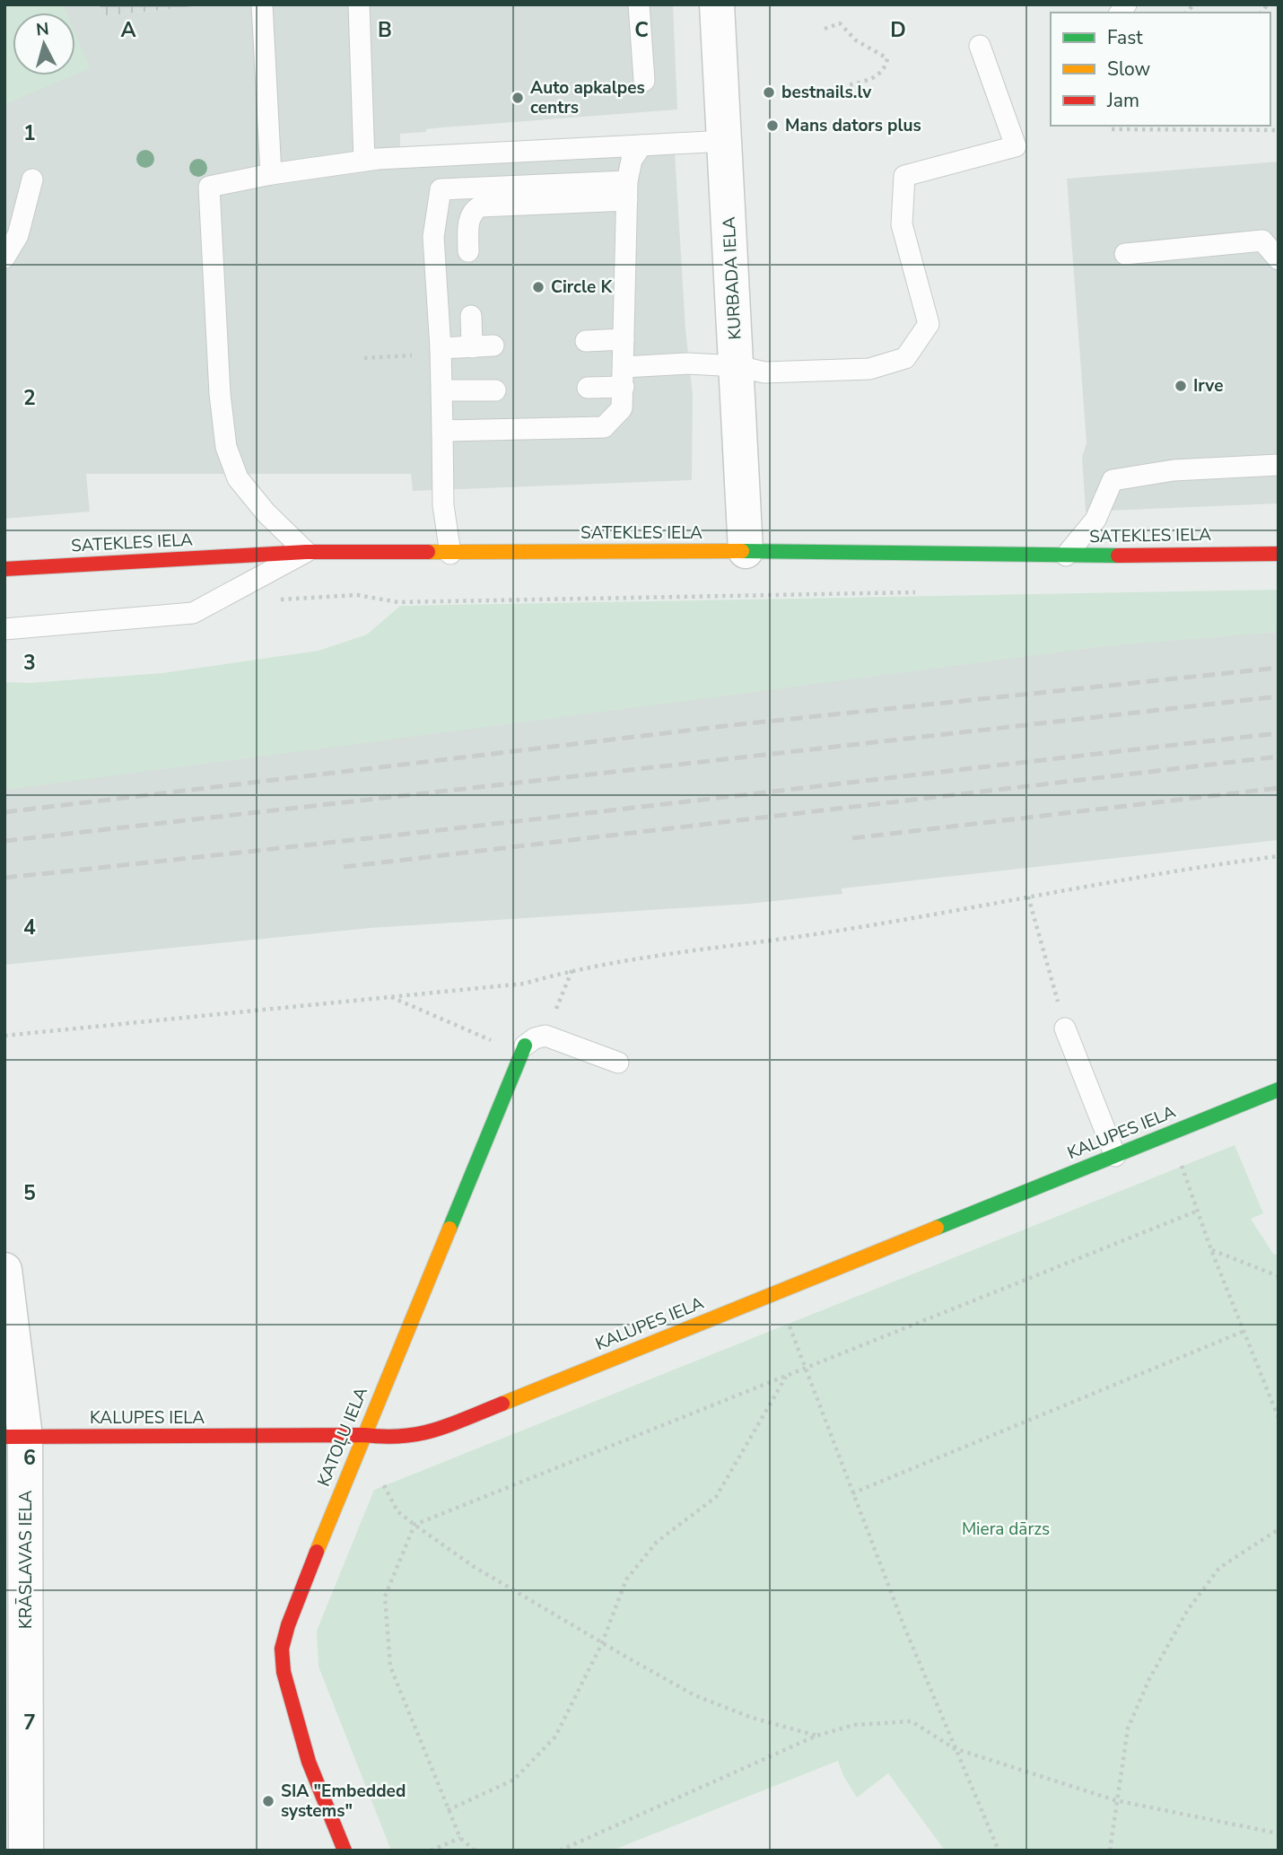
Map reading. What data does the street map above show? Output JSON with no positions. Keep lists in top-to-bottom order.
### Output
{
  "streets": {
    "street": [
      "KURBADA IELA",
      "SATEKLES IELA",
      "KALUPES IELA",
      "KATOĻU IELA",
      "KRĀSLAVAS IELA"
    ]
  },
  "crossings": [
    ["KURBADA IELA", "SATEKLES IELA"],
    ["KALUPES IELA", "KATOĻU IELA"],
    ["KALUPES IELA", "KRĀSLAVAS IELA"]
  ],
  "parks": ["Miera dārzs"],
  "places": [
    "bestnails.lv",
    "Auto apkalpes centrs",
    "Mans dators plus",
    "Circle K",
    "Irve",
    "SIA \"Embedded systems\""
  ],
  "legend": ["Fast", "Slow", "Jam"],
  "north": "top",
  "grid": {
    "columns": [
      "A",
      "B",
      "C",
      "D"
    ],
    "rows": [
      "1",
      "2",
      "3",
      "4",
      "5",
      "6",
      "7"
    ]
  }
}
